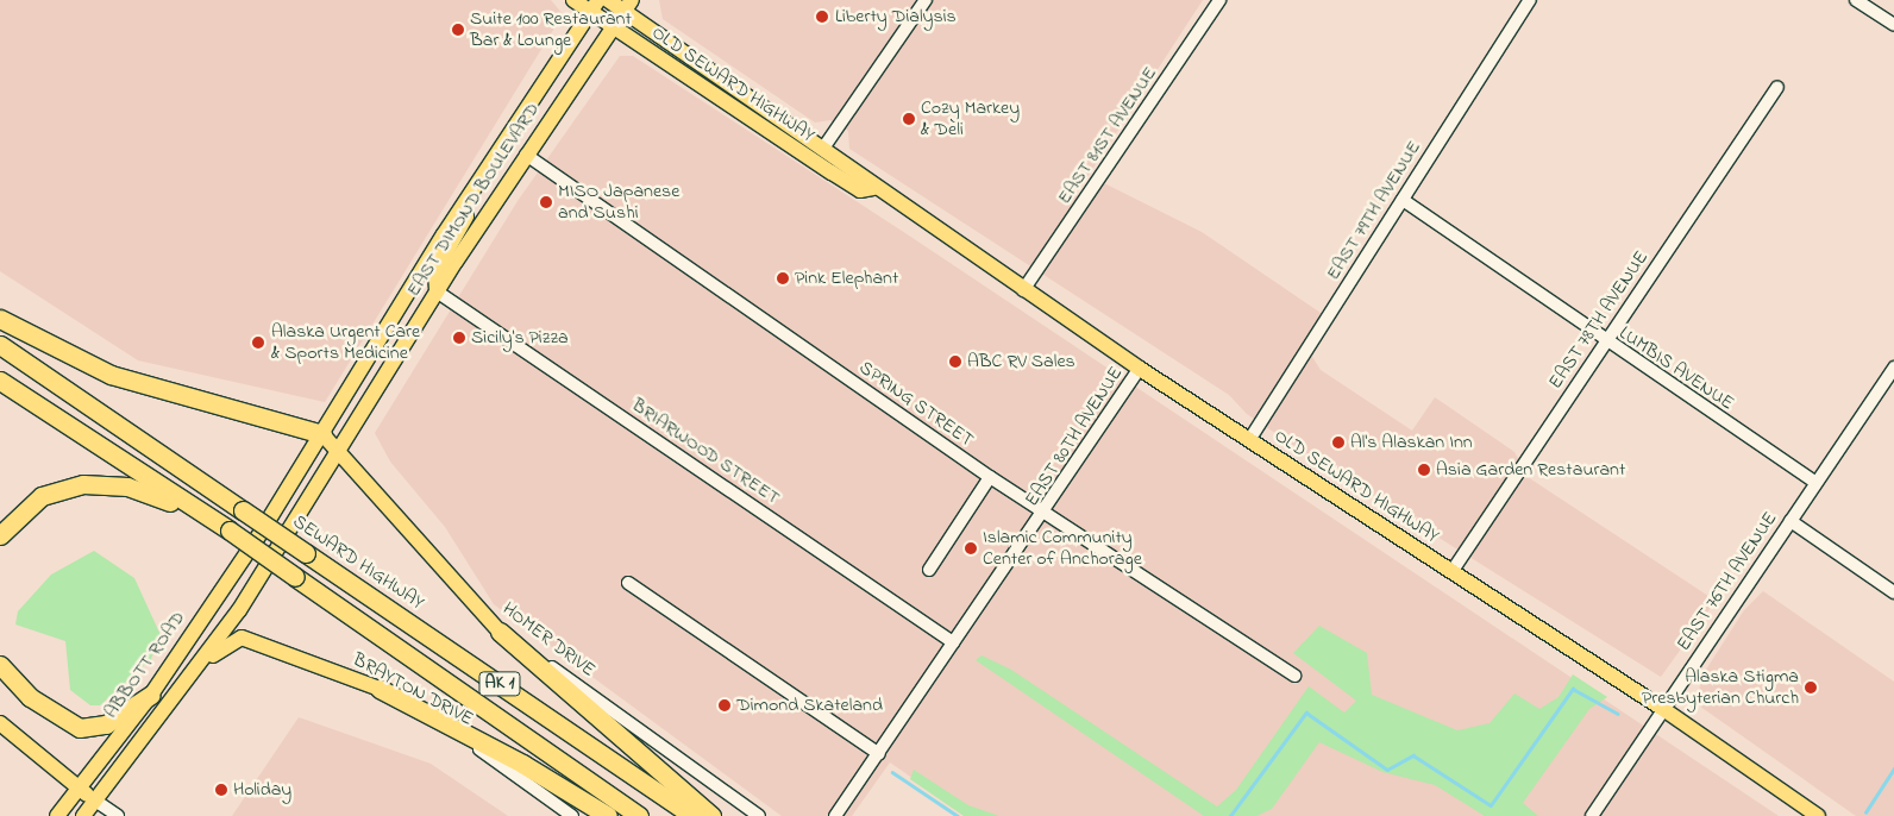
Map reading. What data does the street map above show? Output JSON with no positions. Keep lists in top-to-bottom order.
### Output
{
  "streets": {
    "highway": ["SEWARD HIGHWAY", "AK 1"],
    "main road": [
      "OLD SEWARD HIGHWAY",
      "EAST DIMOND BOULEVARD",
      "HOMER DRIVE",
      "ABBOTT ROAD",
      "BRAYTON DRIVE"
    ],
    "street": [
      "EAST 81ST AVENUE",
      "EAST 79TH AVENUE",
      "EAST 78TH AVENUE",
      "LUMBIS AVENUE",
      "SPRING STREET",
      "EAST 80TH AVENUE",
      "BRIARWOOD STREET",
      "EAST 76TH AVENUE"
    ]
  },
  "crossings": [
    ["OLD SEWARD HIGHWAY", "EAST 81ST AVENUE"],
    ["OLD SEWARD HIGHWAY", "EAST DIMOND BOULEVARD"],
    ["OLD SEWARD HIGHWAY", "EAST 79TH AVENUE"],
    ["OLD SEWARD HIGHWAY", "EAST 78TH AVENUE"],
    ["OLD SEWARD HIGHWAY", "EAST 80TH AVENUE"],
    ["OLD SEWARD HIGHWAY", "EAST 76TH AVENUE"],
    ["EAST DIMOND BOULEVARD", "SPRING STREET"],
    ["EAST DIMOND BOULEVARD", "BRIARWOOD STREET"],
    ["EAST DIMOND BOULEVARD", "HOMER DRIVE"],
    ["EAST DIMOND BOULEVARD", "ABBOTT ROAD"],
    ["EAST 79TH AVENUE", "LUMBIS AVENUE"],
    ["EAST 78TH AVENUE", "LUMBIS AVENUE"],
    ["LUMBIS AVENUE", "EAST 76TH AVENUE"],
    ["SPRING STREET", "EAST 80TH AVENUE"],
    ["EAST 80TH AVENUE", "BRIARWOOD STREET"],
    ["ABBOTT ROAD", "BRAYTON DRIVE"]
  ],
  "places": [
    "Liberty Dialysis",
    "Suite 100 Restaurant Bar & Lounge",
    "Cozy Markey & Deli",
    "MISO Japanese and Sushi",
    "Pink Elephant",
    "Sicily's Pizza",
    "Alaska Urgent Care & Sports Medicine",
    "ABC RV Sales",
    "Al's Alaskan Inn",
    "Asia Garden Restaurant",
    "Islamic Community Center of Anchorage",
    "Alaska Stigma Presbyterian Church",
    "Dimond Skateland",
    "Holiday"
  ]
}
